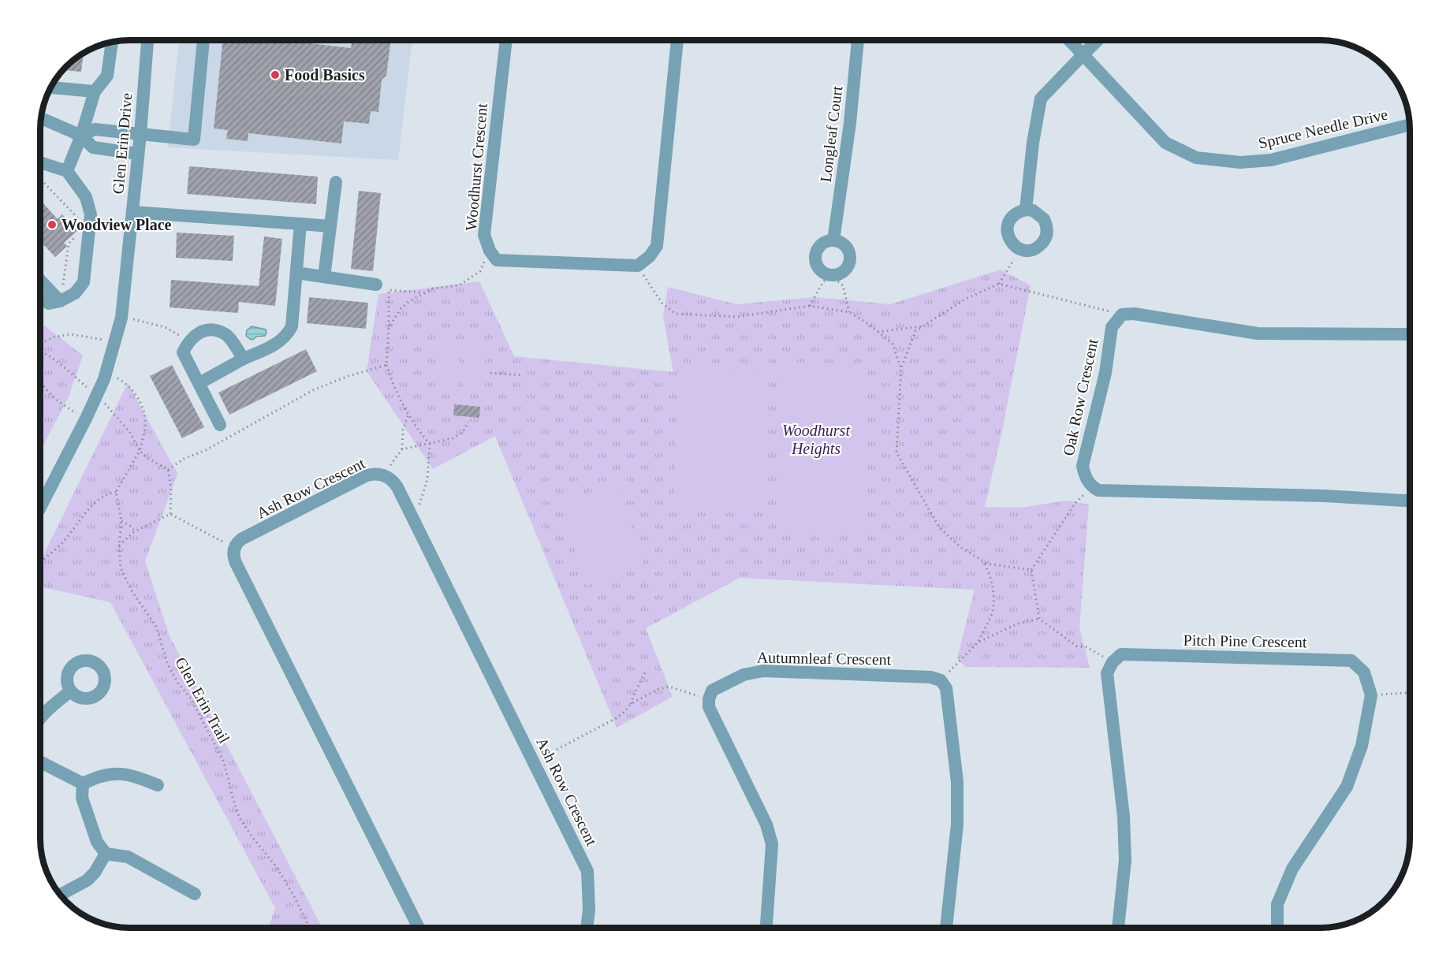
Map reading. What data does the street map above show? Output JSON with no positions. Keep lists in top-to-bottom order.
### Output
{
  "streets": {
    "street": [
      "Spruce Needle Drive",
      "Longleaf Court",
      "Glen Erin Drive",
      "Woodhurst Crescent",
      "Oak Row Crescent",
      "Ash Row Crescent",
      "Pitch Pine Crescent",
      "Autumnleaf Crescent"
    ],
    "path": ["Glen Erin Trail"]
  },
  "parks": ["Woodhurst Heights"],
  "places": ["Food Basics", "Woodview Place"]
}
